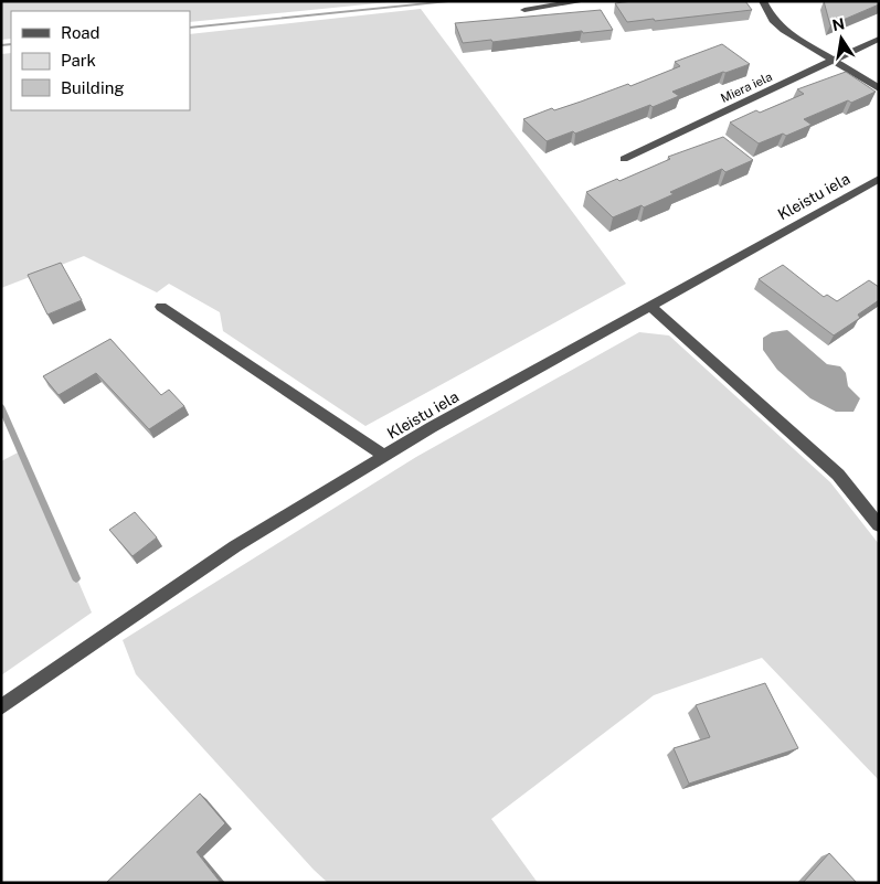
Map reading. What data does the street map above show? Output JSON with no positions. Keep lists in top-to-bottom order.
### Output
{
  "streets": {
    "street": ["Miera iela", "Kleistu iela"]
  },
  "legend": ["Road", "Park", "Building"],
  "north": "top"
}
